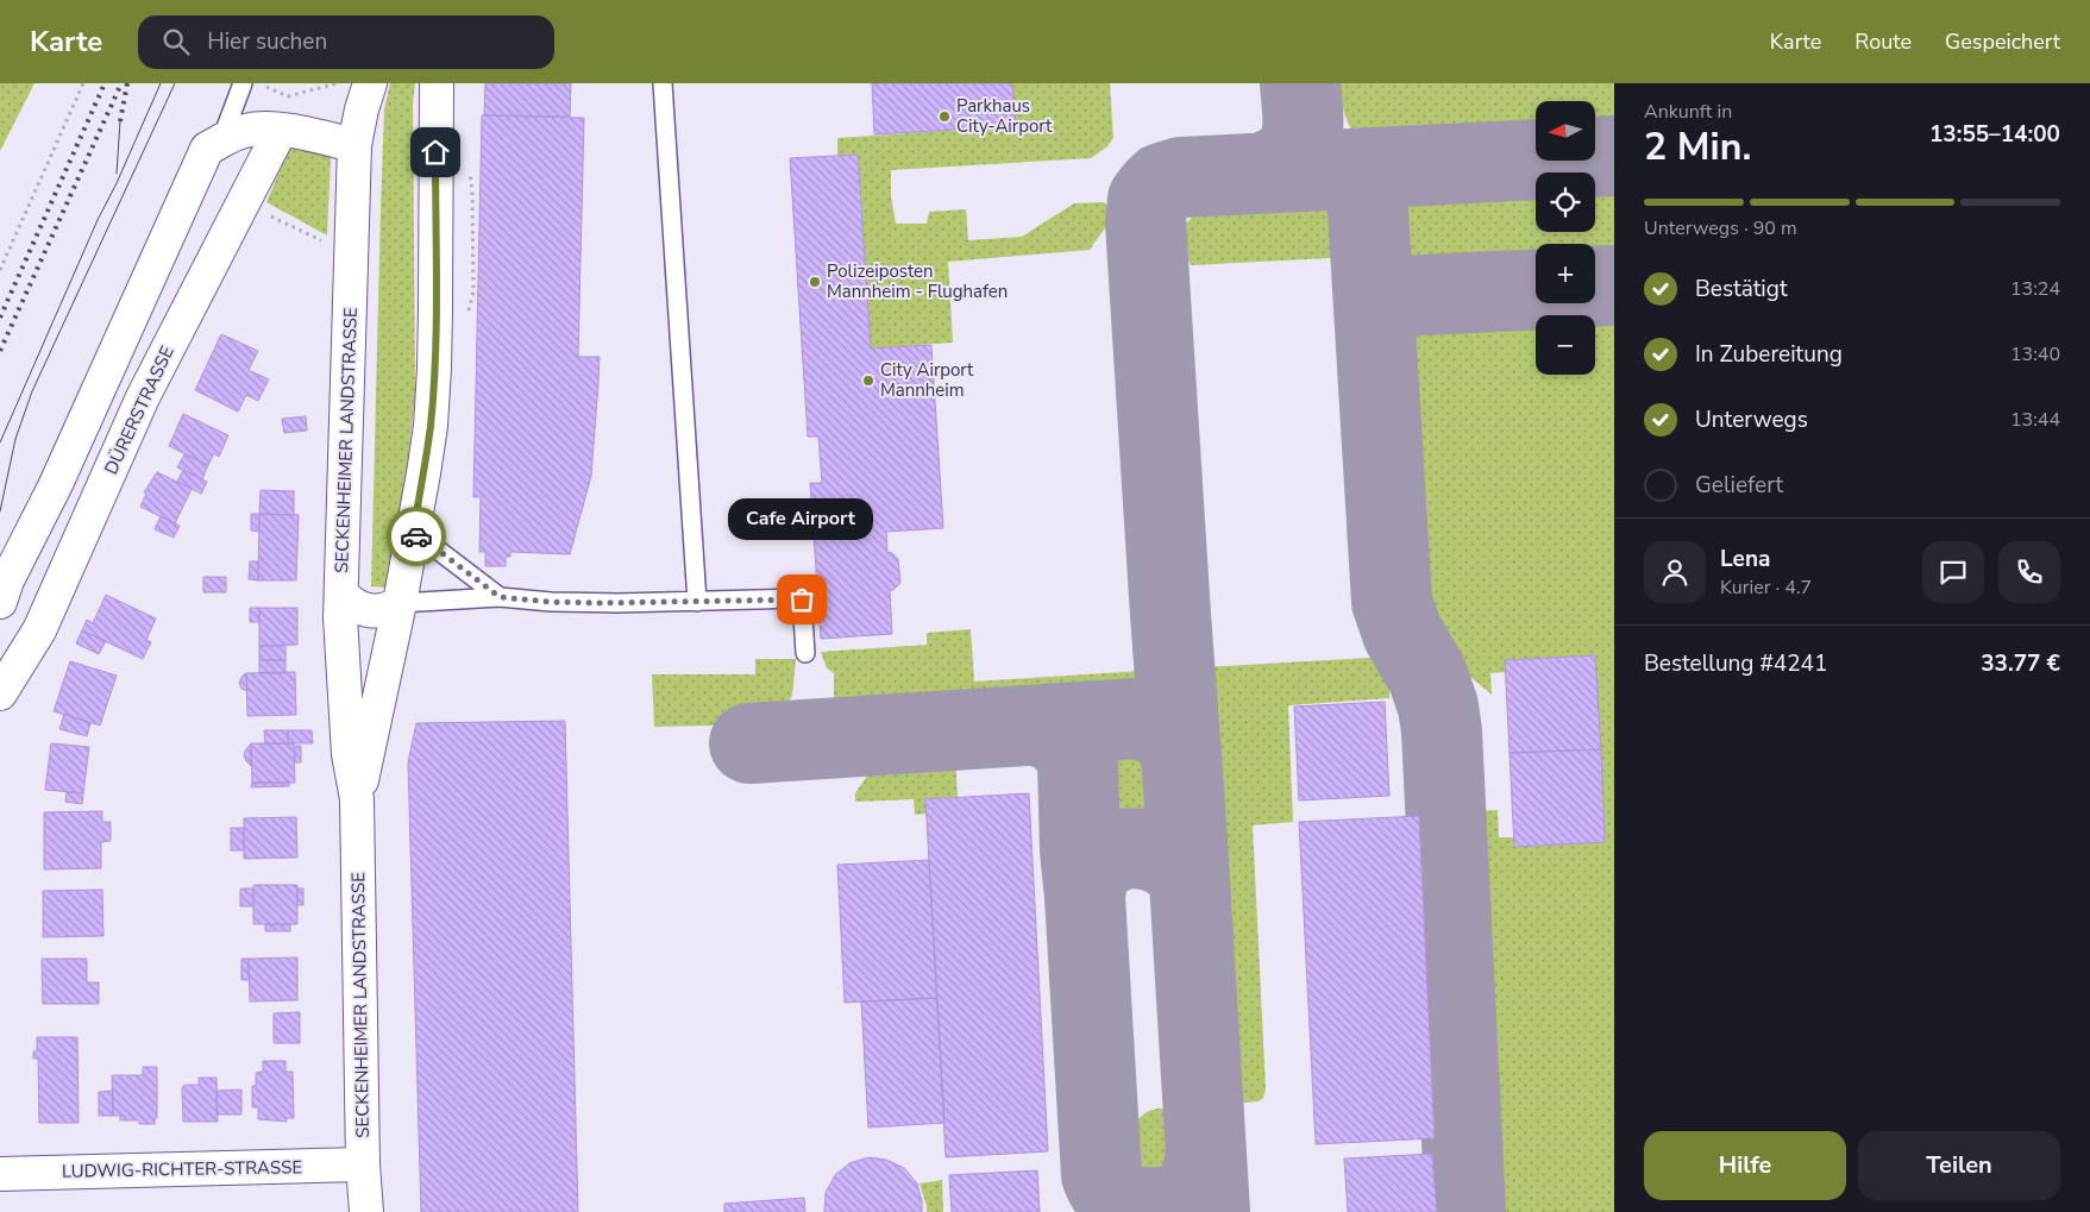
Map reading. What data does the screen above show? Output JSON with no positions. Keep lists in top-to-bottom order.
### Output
{
  "streets": {
    "main road": ["DÜRERSTRASSE", "SECKENHEIMER LANDSTRASSE", "LUDWIG-RICHTER-STRASSE"]
  },
  "crossings": [
    ["SECKENHEIMER LANDSTRASSE", "LUDWIG-RICHTER-STRASSE"]
  ],
  "places": [
    "Parkhaus City-Airport",
    "Polizeiposten Mannheim - Flughafen",
    "City Airport Mannheim",
    "Cafe Airport"
  ],
  "north": "left",
  "page": {
    "header": "Karte",
    "search": "Hier suchen",
    "nav": ["Karte", "Route", "Gespeichert"],
    "heading": ["2 Min.", "Ankunft in", "13:55–14:00"],
    "panel": [
      "Lena",
      "Kurier · 4.7",
      "Bestellung #4241",
      "33.77 €"
    ],
    "map_buttons": ["+", "−"],
    "bar": "Unterwegs · 90 m",
    "list": [
      ["Bestätigt", "13:24"],
      ["In Zubereitung", "13:40"],
      ["Unterwegs", "13:44"],
      "Geliefert"
    ],
    "bubble": "Cafe Airport",
    "buttons": ["Hilfe", "Teilen"]
  }
}
